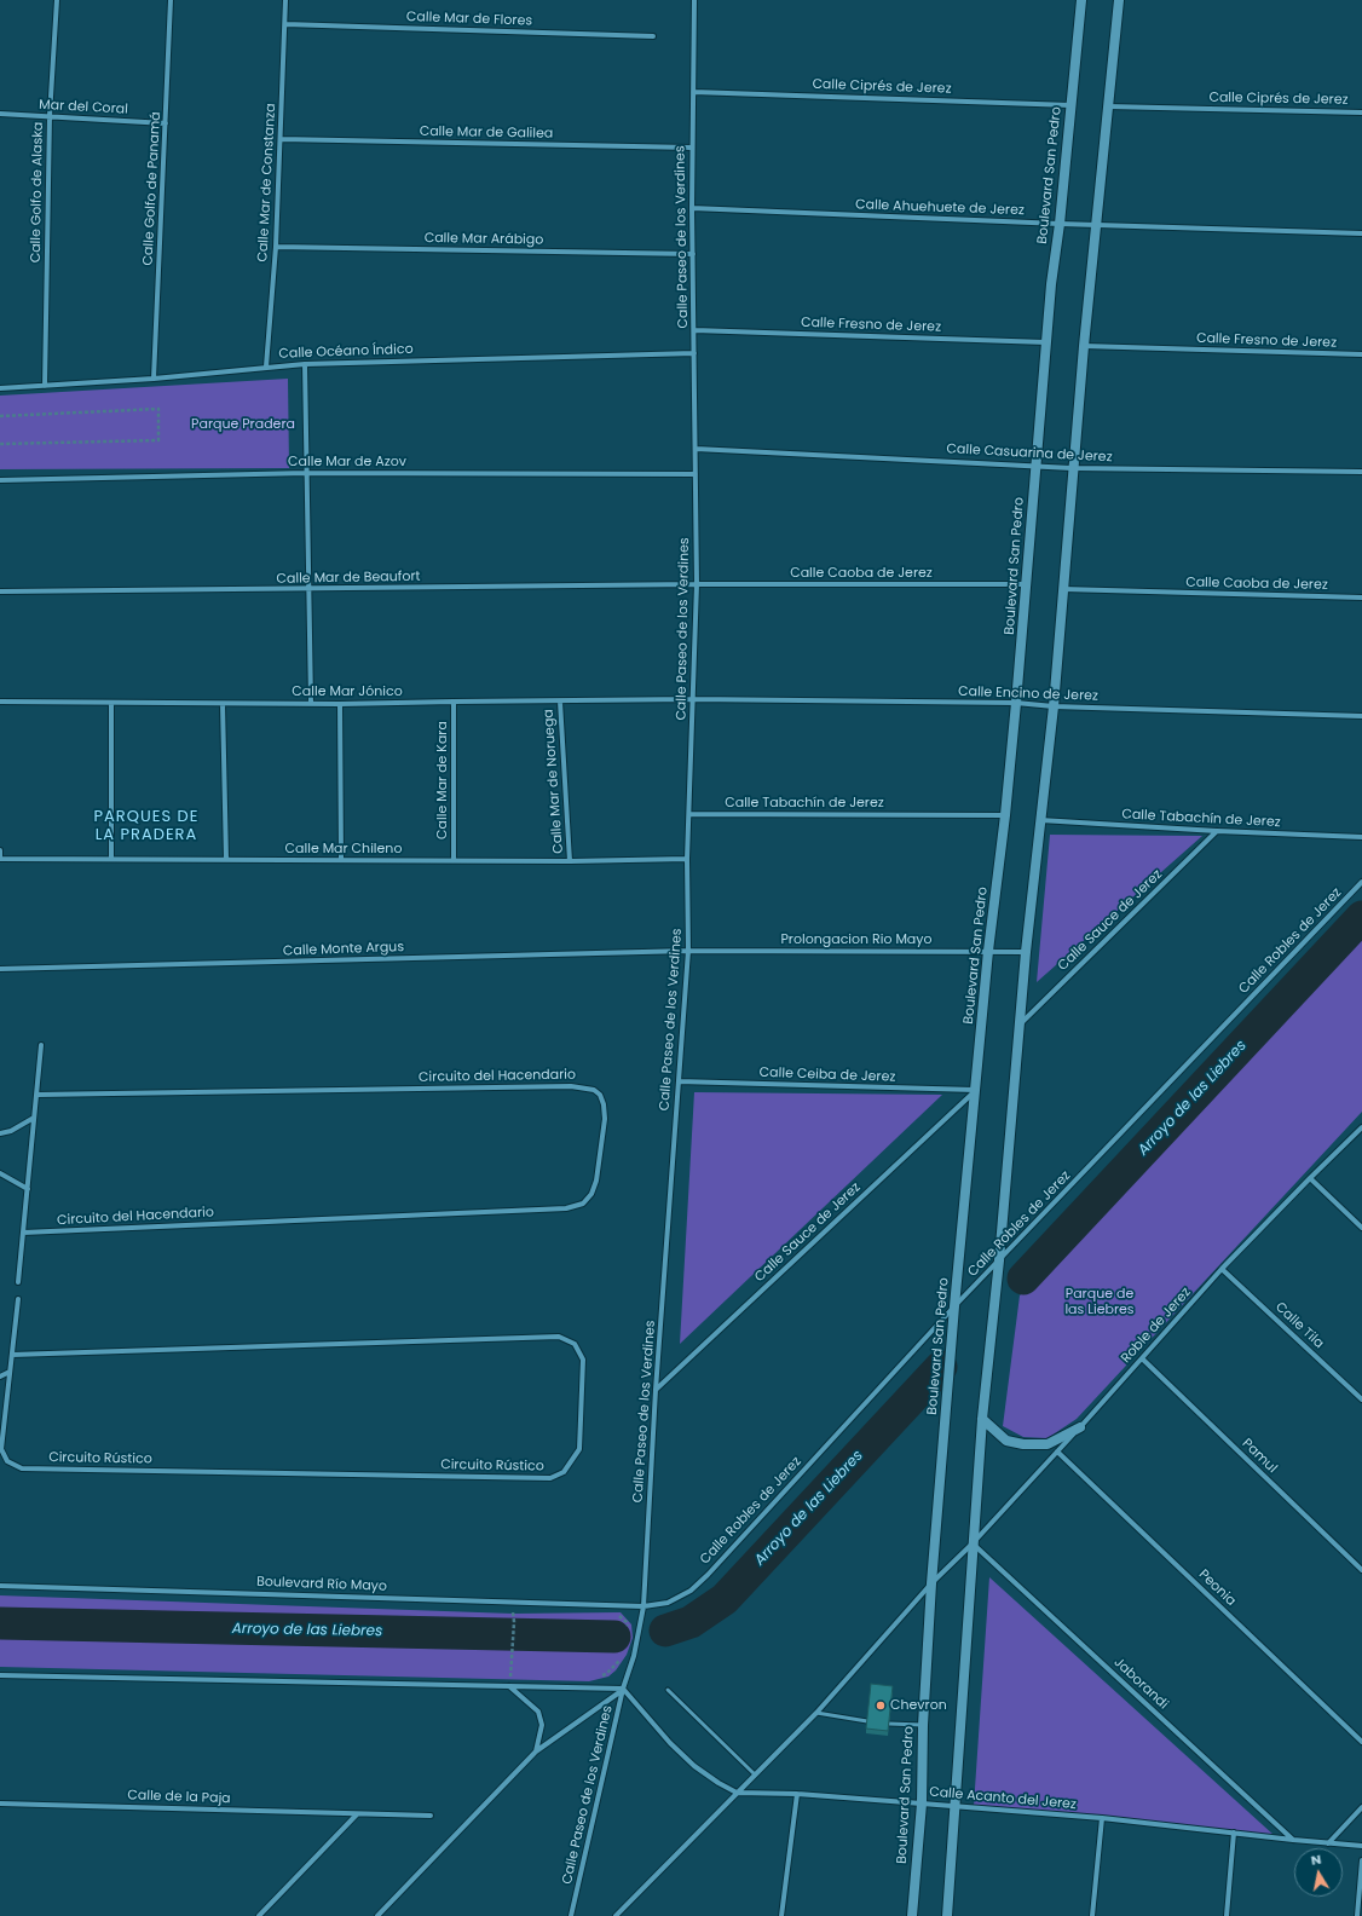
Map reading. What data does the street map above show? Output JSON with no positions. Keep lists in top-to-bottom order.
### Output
{
  "streets": {
    "street": [
      "Calle Mar de Flores",
      "Calle Ciprés de Jerez",
      "Mar del Coral",
      "Calle Mar de Galilea",
      "Boulevard San Pedro",
      "Calle Mar de Constanza",
      "Calle Golfo de Panamá",
      "Calle Golfo de Alaska",
      "Calle Ahuehuete de Jerez",
      "Calle Paseo de los Verdines",
      "Calle Mar Arábigo",
      "Calle Fresno de Jerez",
      "Calle Océano Índico",
      "Calle Casuarina de Jerez",
      "Calle Mar de Azov",
      "Calle Caoba de Jerez",
      "Calle Mar de Beaufort",
      "Calle Mar Jónico",
      "Calle Encino de Jerez",
      "Calle Mar de Kara",
      "Calle Mar de Noruega",
      "Calle Tabachín de Jerez",
      "Calle Mar Chileno",
      "Calle Sauce de Jerez",
      "Prolongacion Rio Mayo",
      "Calle Robles de Jerez",
      "Calle Monte Argus",
      "Calle Ceiba de Jerez",
      "Circuito del Hacendario",
      "Roble de Jerez",
      "Calle Tila",
      "Pamul",
      "Circuito Rústico",
      "Boulevard Río Mayo",
      "Peonia",
      "Jaborandi",
      "Calle de la Paja",
      "Calle Acanto del Jerez"
    ]
  },
  "crossings": [
    ["Calle Mar de Flores", "Calle Mar de Constanza"],
    ["Calle Ciprés de Jerez", "Boulevard San Pedro"],
    ["Calle Ciprés de Jerez", "Calle Paseo de los Verdines"],
    ["Mar del Coral", "Calle Golfo de Panamá"],
    ["Mar del Coral", "Calle Golfo de Alaska"],
    ["Calle Mar de Galilea", "Calle Mar de Constanza"],
    ["Calle Mar de Galilea", "Calle Paseo de los Verdines"],
    ["Boulevard San Pedro", "Calle Ahuehuete de Jerez"],
    ["Boulevard San Pedro", "Calle Fresno de Jerez"],
    ["Boulevard San Pedro", "Calle Casuarina de Jerez"],
    ["Boulevard San Pedro", "Calle Caoba de Jerez"],
    ["Boulevard San Pedro", "Calle Encino de Jerez"],
    ["Boulevard San Pedro", "Calle Tabachín de Jerez"],
    ["Boulevard San Pedro", "Calle Sauce de Jerez"],
    ["Boulevard San Pedro", "Prolongacion Rio Mayo"],
    ["Boulevard San Pedro", "Calle Robles de Jerez"],
    ["Boulevard San Pedro", "Calle Ceiba de Jerez"],
    ["Boulevard San Pedro", "Roble de Jerez"],
    ["Boulevard San Pedro", "Calle Acanto del Jerez"],
    ["Calle Mar de Constanza", "Calle Mar Arábigo"],
    ["Calle Mar de Constanza", "Calle Océano Índico"],
    ["Calle Golfo de Panamá", "Calle Océano Índico"],
    ["Calle Golfo de Alaska", "Calle Océano Índico"],
    ["Calle Ahuehuete de Jerez", "Calle Paseo de los Verdines"],
    ["Calle Paseo de los Verdines", "Calle Mar Arábigo"],
    ["Calle Paseo de los Verdines", "Calle Fresno de Jerez"],
    ["Calle Paseo de los Verdines", "Calle Océano Índico"],
    ["Calle Paseo de los Verdines", "Calle Casuarina de Jerez"],
    ["Calle Paseo de los Verdines", "Calle Mar de Azov"],
    ["Calle Paseo de los Verdines", "Calle Caoba de Jerez"],
    ["Calle Paseo de los Verdines", "Calle Mar de Beaufort"],
    ["Calle Paseo de los Verdines", "Calle Mar Jónico"],
    ["Calle Paseo de los Verdines", "Calle Encino de Jerez"],
    ["Calle Paseo de los Verdines", "Calle Tabachín de Jerez"],
    ["Calle Paseo de los Verdines", "Calle Mar Chileno"],
    ["Calle Paseo de los Verdines", "Calle Sauce de Jerez"],
    ["Calle Paseo de los Verdines", "Prolongacion Rio Mayo"],
    ["Calle Paseo de los Verdines", "Calle Robles de Jerez"],
    ["Calle Paseo de los Verdines", "Calle Monte Argus"],
    ["Calle Paseo de los Verdines", "Calle Ceiba de Jerez"],
    ["Calle Paseo de los Verdines", "Boulevard Río Mayo"],
    ["Calle Paseo de los Verdines", "Calle Acanto del Jerez"],
    ["Calle Caoba de Jerez", "Calle Mar de Beaufort"],
    ["Calle Mar Jónico", "Calle Encino de Jerez"],
    ["Calle Mar Jónico", "Calle Mar de Kara"],
    ["Calle Mar Jónico", "Calle Mar de Noruega"],
    ["Calle Mar de Kara", "Calle Mar Chileno"],
    ["Calle Mar de Noruega", "Calle Mar Chileno"],
    ["Calle Tabachín de Jerez", "Calle Sauce de Jerez"],
    ["Calle Sauce de Jerez", "Calle Ceiba de Jerez"],
    ["Prolongacion Rio Mayo", "Calle Monte Argus"],
    ["Calle Robles de Jerez", "Boulevard Río Mayo"],
    ["Roble de Jerez", "Calle Tila"],
    ["Roble de Jerez", "Pamul"],
    ["Roble de Jerez", "Peonia"],
    ["Roble de Jerez", "Jaborandi"],
    ["Roble de Jerez", "Calle Acanto del Jerez"],
    ["Jaborandi", "Calle Acanto del Jerez"]
  ],
  "districts": ["PARQUES DE LA PRADERA"],
  "water": ["Arroyo de las Liebres"],
  "parks": ["Parque Pradera", "Parque de las Liebres"],
  "places": ["Chevron"],
  "north": "top"
}
